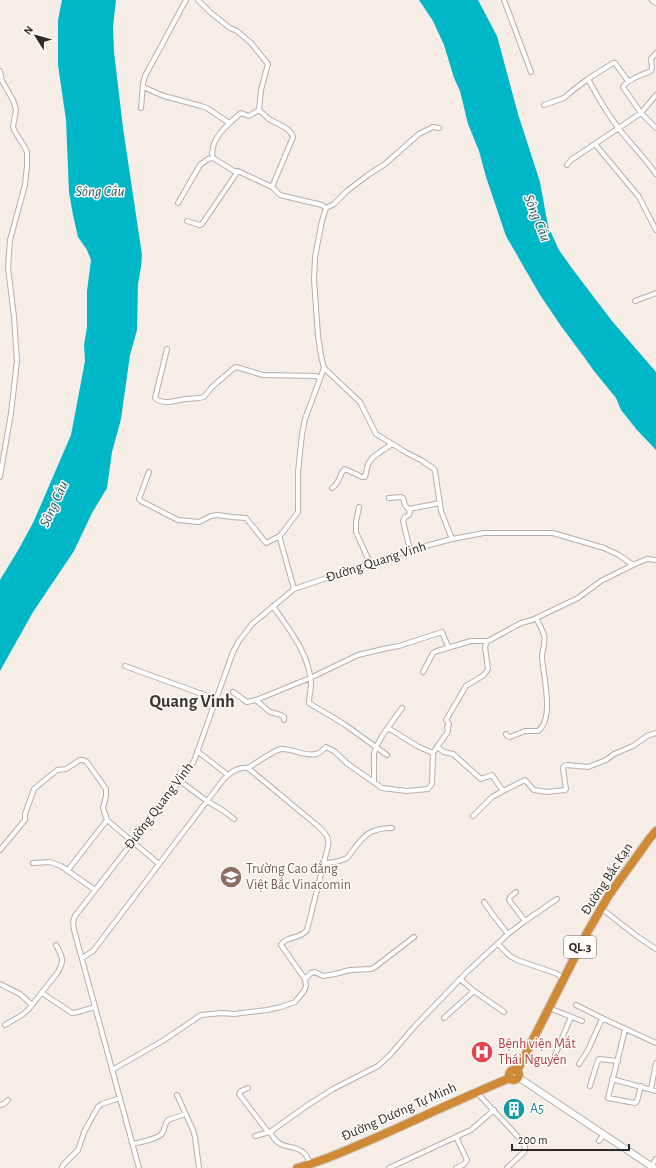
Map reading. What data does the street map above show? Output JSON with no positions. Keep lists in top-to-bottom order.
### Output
{
  "streets": {
    "highway": ["Đường Bắc Kạn", "QL.3", "Đường Dương Tự Minh"],
    "street": ["Đường Quang Vinh"]
  },
  "crossings": [
    ["Đường Bắc Kạn", "Đường Dương Tự Minh"]
  ],
  "districts": ["Quang Vinh"],
  "water": ["Sông Cầu"],
  "places": {
    "school or university": ["Trường Cao đẳng Việt Bắc Vinacomin"],
    "hospital": ["Bệnh viện Mắt Thái Nguyên"],
    "building": ["A5"]
  },
  "scale_bar": "200 m",
  "north": "top left"
}
